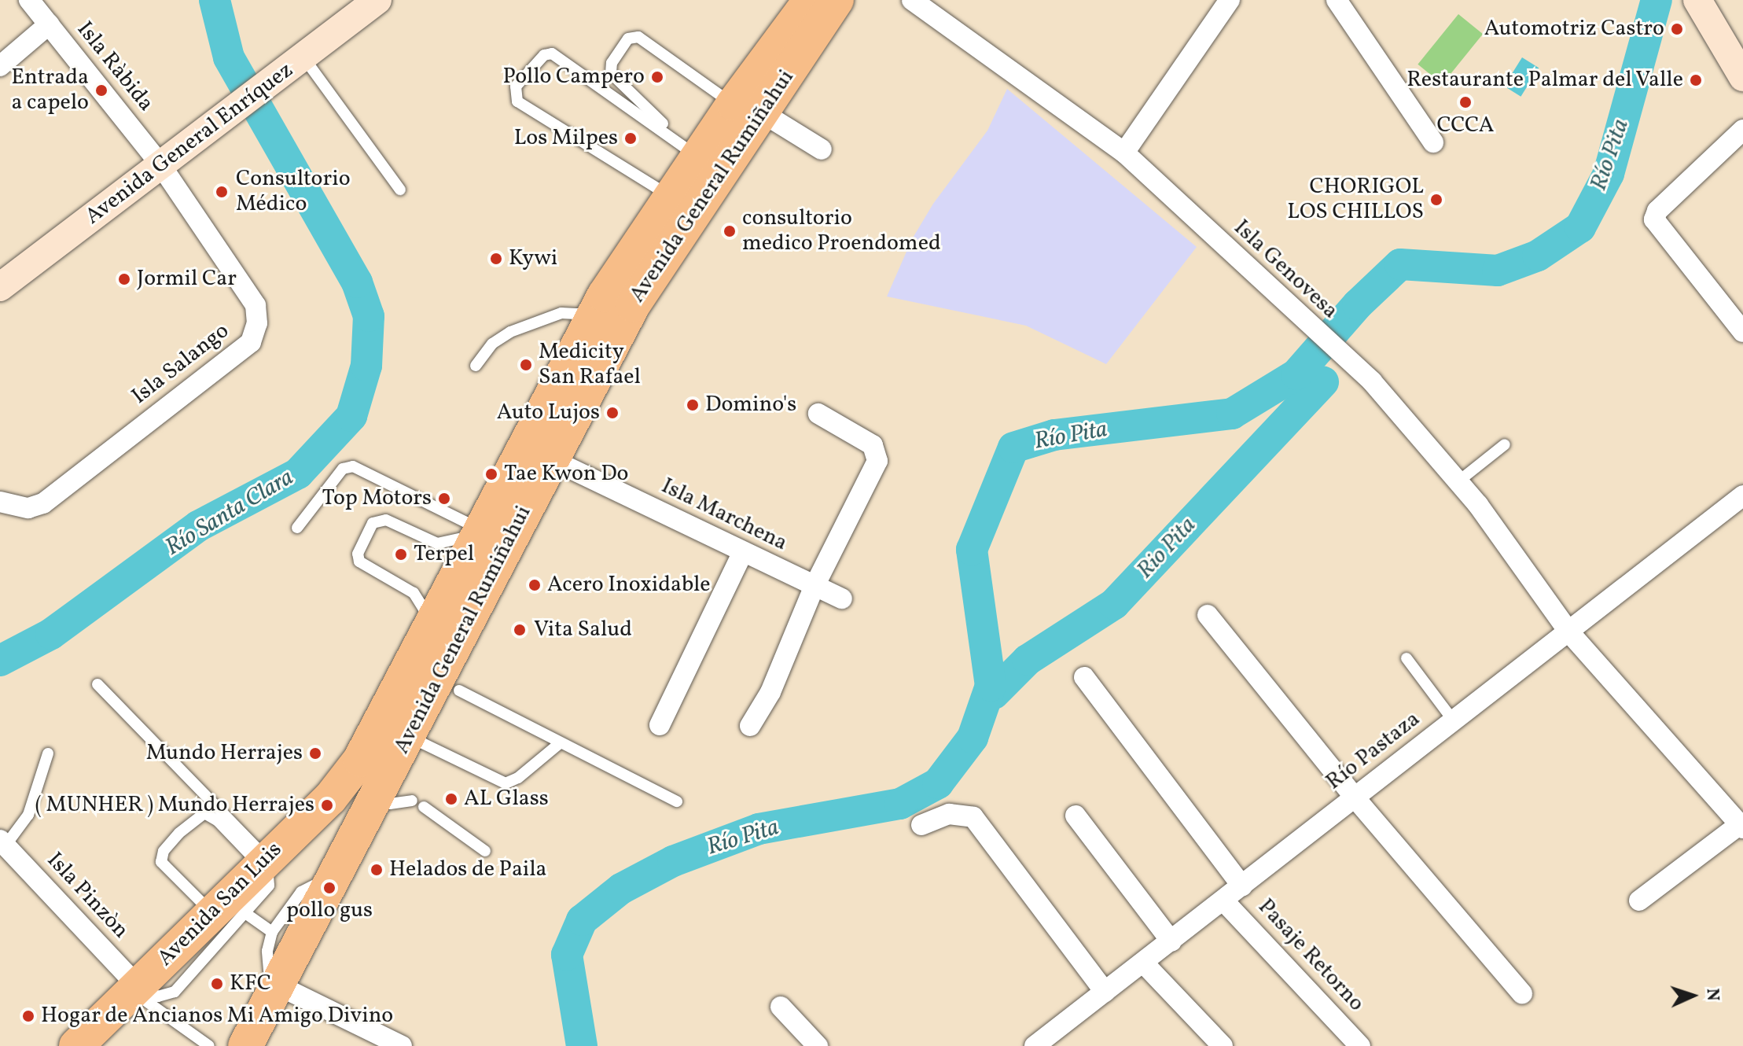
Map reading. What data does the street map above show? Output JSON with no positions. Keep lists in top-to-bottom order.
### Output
{
  "streets": {
    "highway": ["Avenida General Rumiñahui", "Avenida San Luis"],
    "main road": ["Avenida General Enríquez"],
    "street": [
      "Isla Ràbida",
      "Isla Genovesa",
      "Isla Salango",
      "Isla Marchena",
      "Río Pastaza",
      "Isla Pinzòn",
      "Pasaje Retorno"
    ]
  },
  "crossings": [
    ["Isla Ràbida", "Avenida General Enríquez"],
    ["Isla Ràbida", "Isla Salango"],
    ["Avenida General Enríquez", "Isla Salango"],
    ["Avenida General Rumiñahui", "Isla Marchena"],
    ["Avenida General Rumiñahui", "Avenida San Luis"],
    ["Isla Genovesa", "Río Pastaza"],
    ["Río Pastaza", "Pasaje Retorno"],
    ["Isla Pinzòn", "Avenida San Luis"]
  ],
  "water": ["Río Pita", "Río Santa Clara", "Rio Pita"],
  "places": [
    "Automotriz Castro",
    "Pollo Campero",
    "Restaurante Palmar del Valle",
    "Entrada a capelo",
    "CCCA",
    "Los Milpes",
    "Consultorio Médico",
    "CHORIGOL LOS CHILLOS",
    "consultorio medico Proendomed",
    "Kywi",
    "Jormil Car",
    "Medicity San Rafael",
    "Domino's",
    "Auto Lujos",
    "Tae Kwon Do",
    "Top Motors",
    "Terpel",
    "Acero Inoxidable",
    "Vita Salud",
    "Mundo Herrajes",
    "AL Glass",
    "( MUNHER ) Mundo Herrajes",
    "Helados de Paila",
    "pollo gus",
    "KFC",
    "Hogar de Ancianos Mi Amigo Divino"
  ],
  "north": "right"
}
